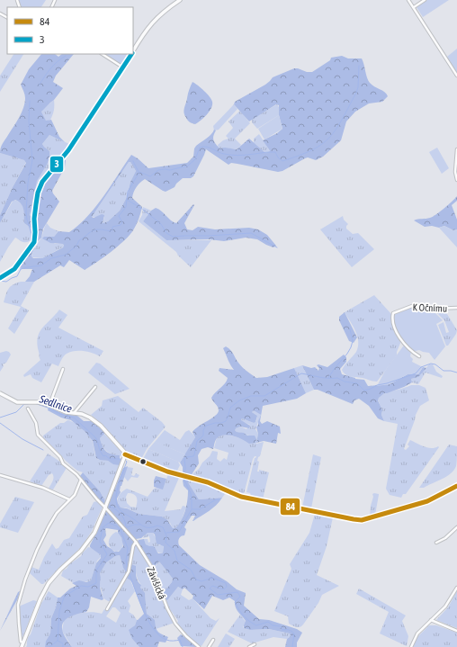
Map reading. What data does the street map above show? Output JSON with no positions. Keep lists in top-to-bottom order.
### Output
{
  "streets": {
    "street": ["K Očnímu", "Závišická"]
  },
  "water": ["Sedlnice"],
  "lines": ["transit line 3", "transit line 84"],
  "legend": ["84", "3"]
}
